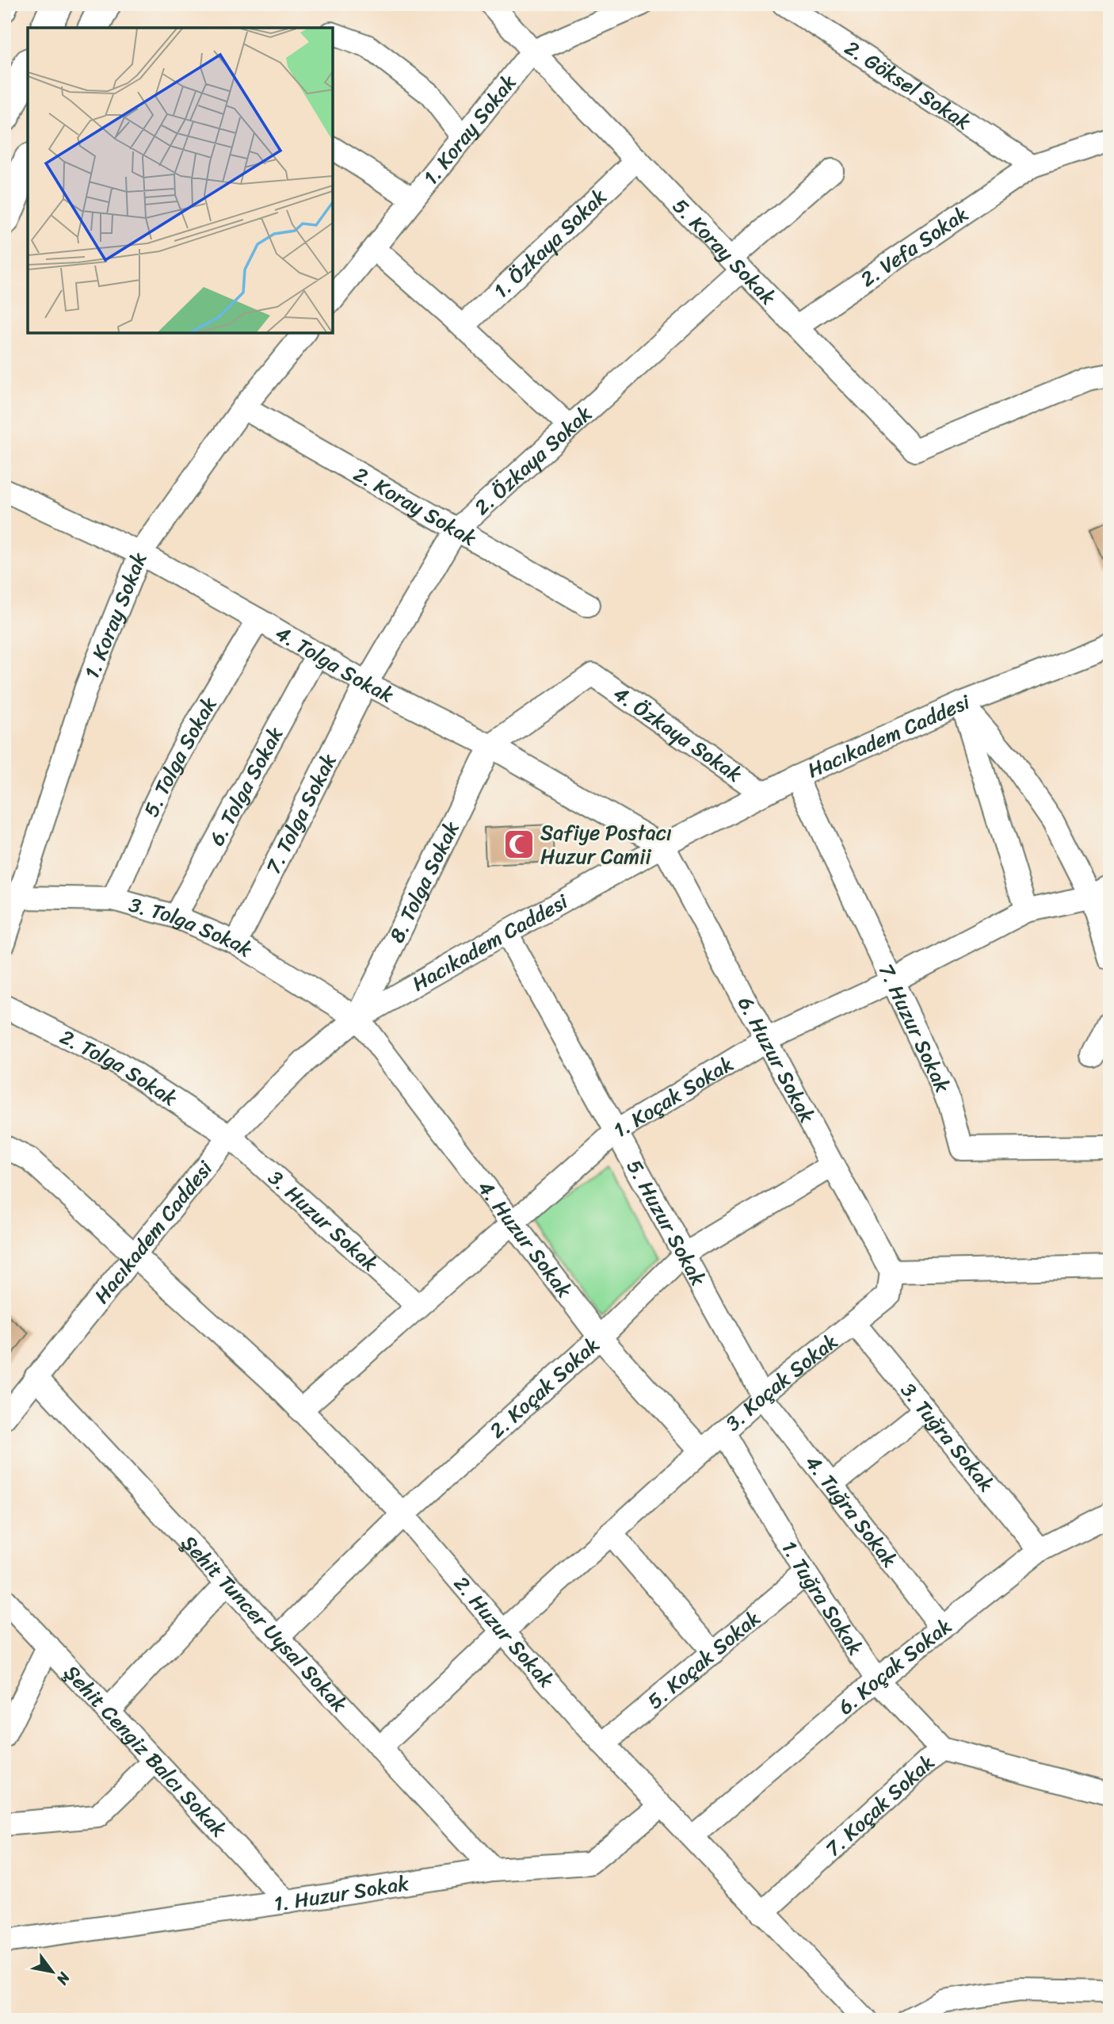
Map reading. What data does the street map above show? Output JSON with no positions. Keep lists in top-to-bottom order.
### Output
{
  "streets": {
    "street": [
      "2. Göksel Sokak",
      "1. Koray Sokak",
      "1. Özkaya Sokak",
      "2. Vefa Sokak",
      "5. Koray Sokak",
      "2. Özkaya Sokak",
      "2. Koray Sokak",
      "4. Tolga Sokak",
      "4. Özkaya Sokak",
      "Hacıkadem Caddesi",
      "5. Tolga Sokak",
      "6. Tolga Sokak",
      "7. Tolga Sokak",
      "8. Tolga Sokak",
      "3. Tolga Sokak",
      "7. Huzur Sokak",
      "6. Huzur Sokak",
      "2. Tolga Sokak",
      "1. Koçak Sokak",
      "3. Huzur Sokak",
      "5. Huzur Sokak",
      "4. Huzur Sokak",
      "3. Koçak Sokak",
      "2. Koçak Sokak",
      "3. Tuğra Sokak",
      "4. Tuğra Sokak",
      "1. Tuğra Sokak",
      "Şehit Tuncer Uysal Sokak",
      "2. Huzur Sokak",
      "5. Koçak Sokak",
      "6. Koçak Sokak",
      "Şehit Cengiz Balcı Sokak",
      "7. Koçak Sokak",
      "1. Huzur Sokak"
    ]
  },
  "crossings": [
    ["2. Göksel Sokak", "2. Vefa Sokak"],
    ["1. Koray Sokak", "5. Koray Sokak"],
    ["1. Koray Sokak", "2. Koray Sokak"],
    ["1. Koray Sokak", "4. Tolga Sokak"],
    ["1. Koray Sokak", "3. Tolga Sokak"],
    ["1. Özkaya Sokak", "5. Koray Sokak"],
    ["2. Vefa Sokak", "5. Koray Sokak"],
    ["5. Koray Sokak", "2. Özkaya Sokak"],
    ["2. Özkaya Sokak", "2. Koray Sokak"],
    ["2. Özkaya Sokak", "4. Tolga Sokak"],
    ["2. Özkaya Sokak", "7. Tolga Sokak"],
    ["4. Tolga Sokak", "4. Özkaya Sokak"],
    ["4. Tolga Sokak", "Hacıkadem Caddesi"],
    ["4. Tolga Sokak", "5. Tolga Sokak"],
    ["4. Tolga Sokak", "6. Tolga Sokak"],
    ["4. Tolga Sokak", "7. Tolga Sokak"],
    ["4. Tolga Sokak", "8. Tolga Sokak"],
    ["4. Tolga Sokak", "6. Huzur Sokak"],
    ["4. Özkaya Sokak", "Hacıkadem Caddesi"],
    ["4. Özkaya Sokak", "8. Tolga Sokak"],
    ["Hacıkadem Caddesi", "8. Tolga Sokak"],
    ["Hacıkadem Caddesi", "3. Tolga Sokak"],
    ["Hacıkadem Caddesi", "7. Huzur Sokak"],
    ["Hacıkadem Caddesi", "6. Huzur Sokak"],
    ["Hacıkadem Caddesi", "2. Tolga Sokak"],
    ["Hacıkadem Caddesi", "3. Huzur Sokak"],
    ["Hacıkadem Caddesi", "5. Huzur Sokak"],
    ["Hacıkadem Caddesi", "4. Huzur Sokak"],
    ["Hacıkadem Caddesi", "Şehit Tuncer Uysal Sokak"],
    ["Hacıkadem Caddesi", "2. Huzur Sokak"],
    ["5. Tolga Sokak", "3. Tolga Sokak"],
    ["6. Tolga Sokak", "3. Tolga Sokak"],
    ["7. Tolga Sokak", "3. Tolga Sokak"],
    ["8. Tolga Sokak", "3. Tolga Sokak"],
    ["8. Tolga Sokak", "4. Huzur Sokak"],
    ["3. Tolga Sokak", "4. Huzur Sokak"],
    ["7. Huzur Sokak", "1. Koçak Sokak"],
    ["6. Huzur Sokak", "1. Koçak Sokak"],
    ["6. Huzur Sokak", "3. Koçak Sokak"],
    ["6. Huzur Sokak", "2. Koçak Sokak"],
    ["2. Tolga Sokak", "3. Huzur Sokak"],
    ["1. Koçak Sokak", "3. Huzur Sokak"],
    ["1. Koçak Sokak", "5. Huzur Sokak"],
    ["1. Koçak Sokak", "4. Huzur Sokak"],
    ["1. Koçak Sokak", "2. Huzur Sokak"],
    ["5. Huzur Sokak", "3. Koçak Sokak"],
    ["5. Huzur Sokak", "2. Koçak Sokak"],
    ["5. Huzur Sokak", "4. Tuğra Sokak"],
    ["4. Huzur Sokak", "3. Koçak Sokak"],
    ["4. Huzur Sokak", "2. Koçak Sokak"],
    ["3. Koçak Sokak", "3. Tuğra Sokak"],
    ["3. Koçak Sokak", "4. Tuğra Sokak"],
    ["3. Koçak Sokak", "1. Tuğra Sokak"],
    ["3. Koçak Sokak", "Şehit Tuncer Uysal Sokak"],
    ["3. Koçak Sokak", "2. Huzur Sokak"],
    ["2. Koçak Sokak", "Şehit Tuncer Uysal Sokak"],
    ["2. Koçak Sokak", "2. Huzur Sokak"],
    ["3. Tuğra Sokak", "6. Koçak Sokak"],
    ["4. Tuğra Sokak", "6. Koçak Sokak"],
    ["1. Tuğra Sokak", "5. Koçak Sokak"],
    ["1. Tuğra Sokak", "6. Koçak Sokak"],
    ["1. Tuğra Sokak", "7. Koçak Sokak"],
    ["Şehit Tuncer Uysal Sokak", "1. Huzur Sokak"],
    ["2. Huzur Sokak", "5. Koçak Sokak"],
    ["2. Huzur Sokak", "6. Koçak Sokak"],
    ["2. Huzur Sokak", "7. Koçak Sokak"],
    ["2. Huzur Sokak", "1. Huzur Sokak"],
    ["Şehit Cengiz Balcı Sokak", "1. Huzur Sokak"]
  ],
  "places": {
    "mosque": ["Safiye Postacı Huzur Camii"]
  },
  "north": "bottom right"
}
